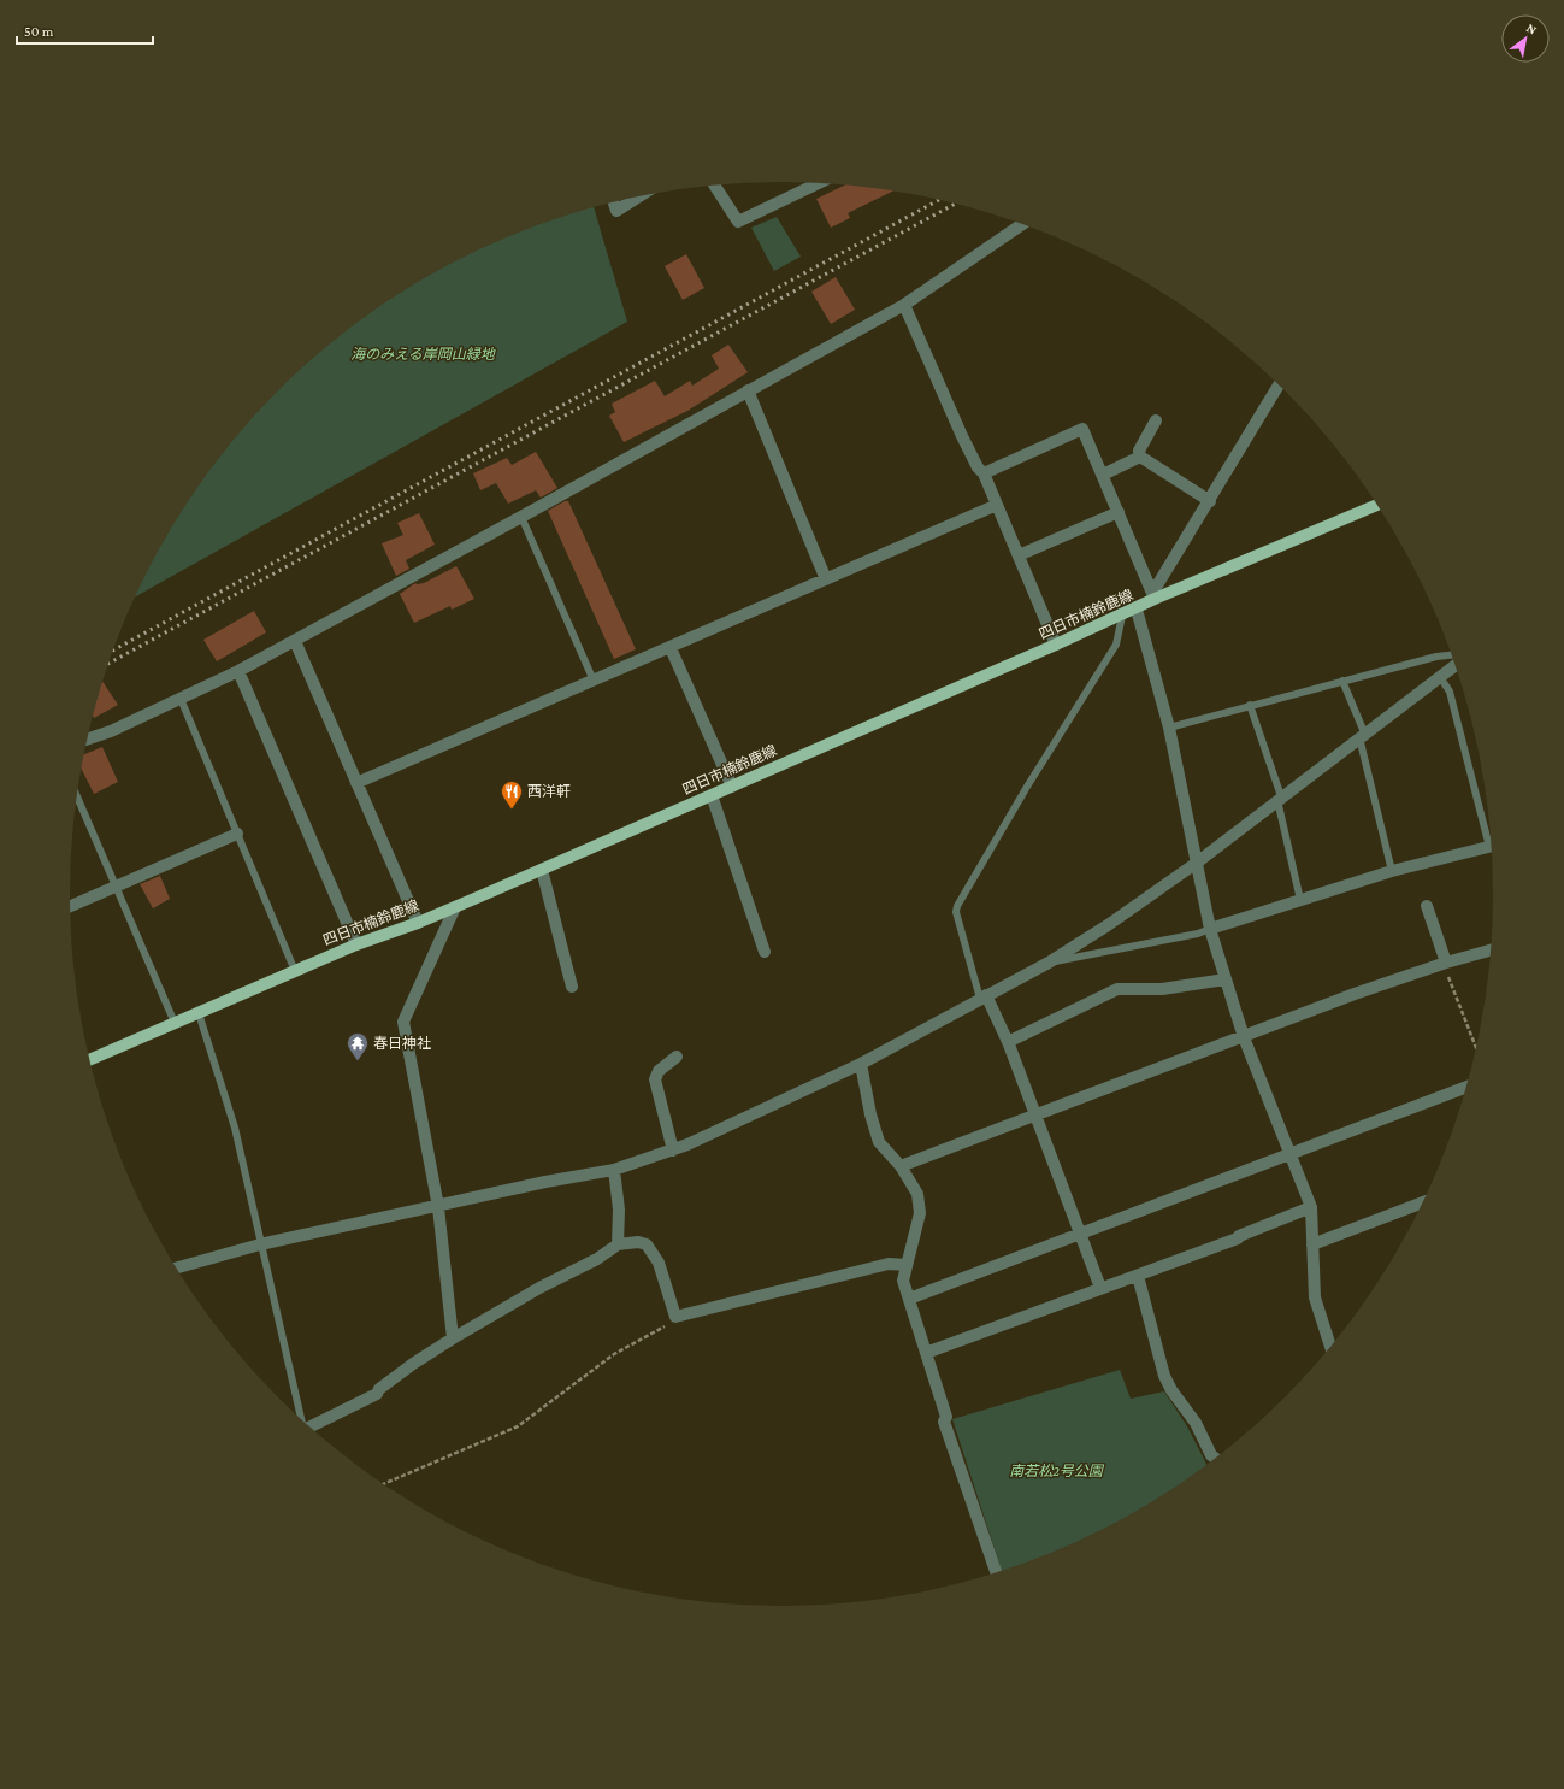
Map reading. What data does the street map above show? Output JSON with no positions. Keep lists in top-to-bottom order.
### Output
{
  "streets": {
    "main road": ["四日市楠鈴鹿線"]
  },
  "parks": ["海のみえる岸岡山緑地", "南若松2号公園"],
  "places": {
    "restaurant": ["西洋軒"],
    "temple": ["春日神社"]
  },
  "scale_bar": "50 m",
  "north": "top right"
}
